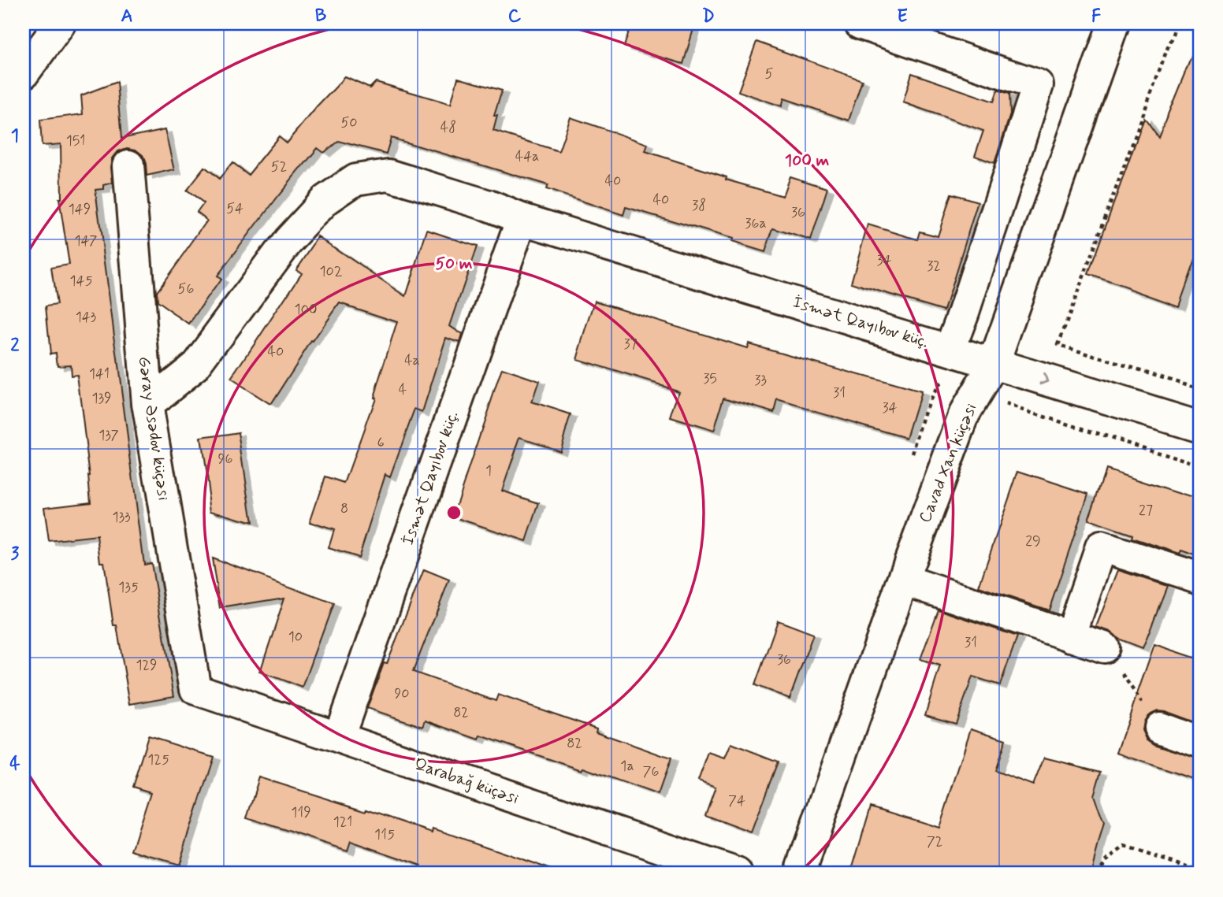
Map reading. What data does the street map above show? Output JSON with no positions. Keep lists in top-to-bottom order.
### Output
{
  "streets": {
    "street": [
      "İsmət Qayıbov küç.",
      "Gəray Əsədov küçəsi",
      "Cavad Xan küçəsi",
      "Qarabağ küçəsi"
    ]
  },
  "crossings": [
    ["İsmət Qayıbov küç.", "Gəray Əsədov küçəsi"],
    ["İsmət Qayıbov küç.", "Cavad Xan küçəsi"],
    ["İsmət Qayıbov küç.", "Qarabağ küçəsi"],
    ["Gəray Əsədov küçəsi", "Qarabağ küçəsi"]
  ],
  "house_numbers": [
    "5",
    "50",
    "48",
    "151",
    "44a",
    "52",
    "40",
    "40",
    "38",
    "54",
    "149",
    "36",
    "36a",
    "147",
    "34",
    "32",
    "102",
    "145",
    "56",
    "100",
    "143",
    "37",
    "40",
    "4a",
    "141",
    "35",
    "33",
    "4",
    "31",
    "139",
    "34",
    "137",
    "6",
    "96",
    "1",
    "8",
    "27",
    "133",
    "29",
    "135",
    "10",
    "31",
    "36",
    "129",
    "90",
    "82",
    "82",
    "125",
    "1a",
    "76",
    "74",
    "119",
    "121",
    "115",
    "72"
  ],
  "grid": {
    "columns": [
      "A",
      "B",
      "C",
      "D",
      "E",
      "F"
    ],
    "rows": [
      "1",
      "2",
      "3",
      "4"
    ]
  },
  "rings": ["100 m", "50 m"]
}
